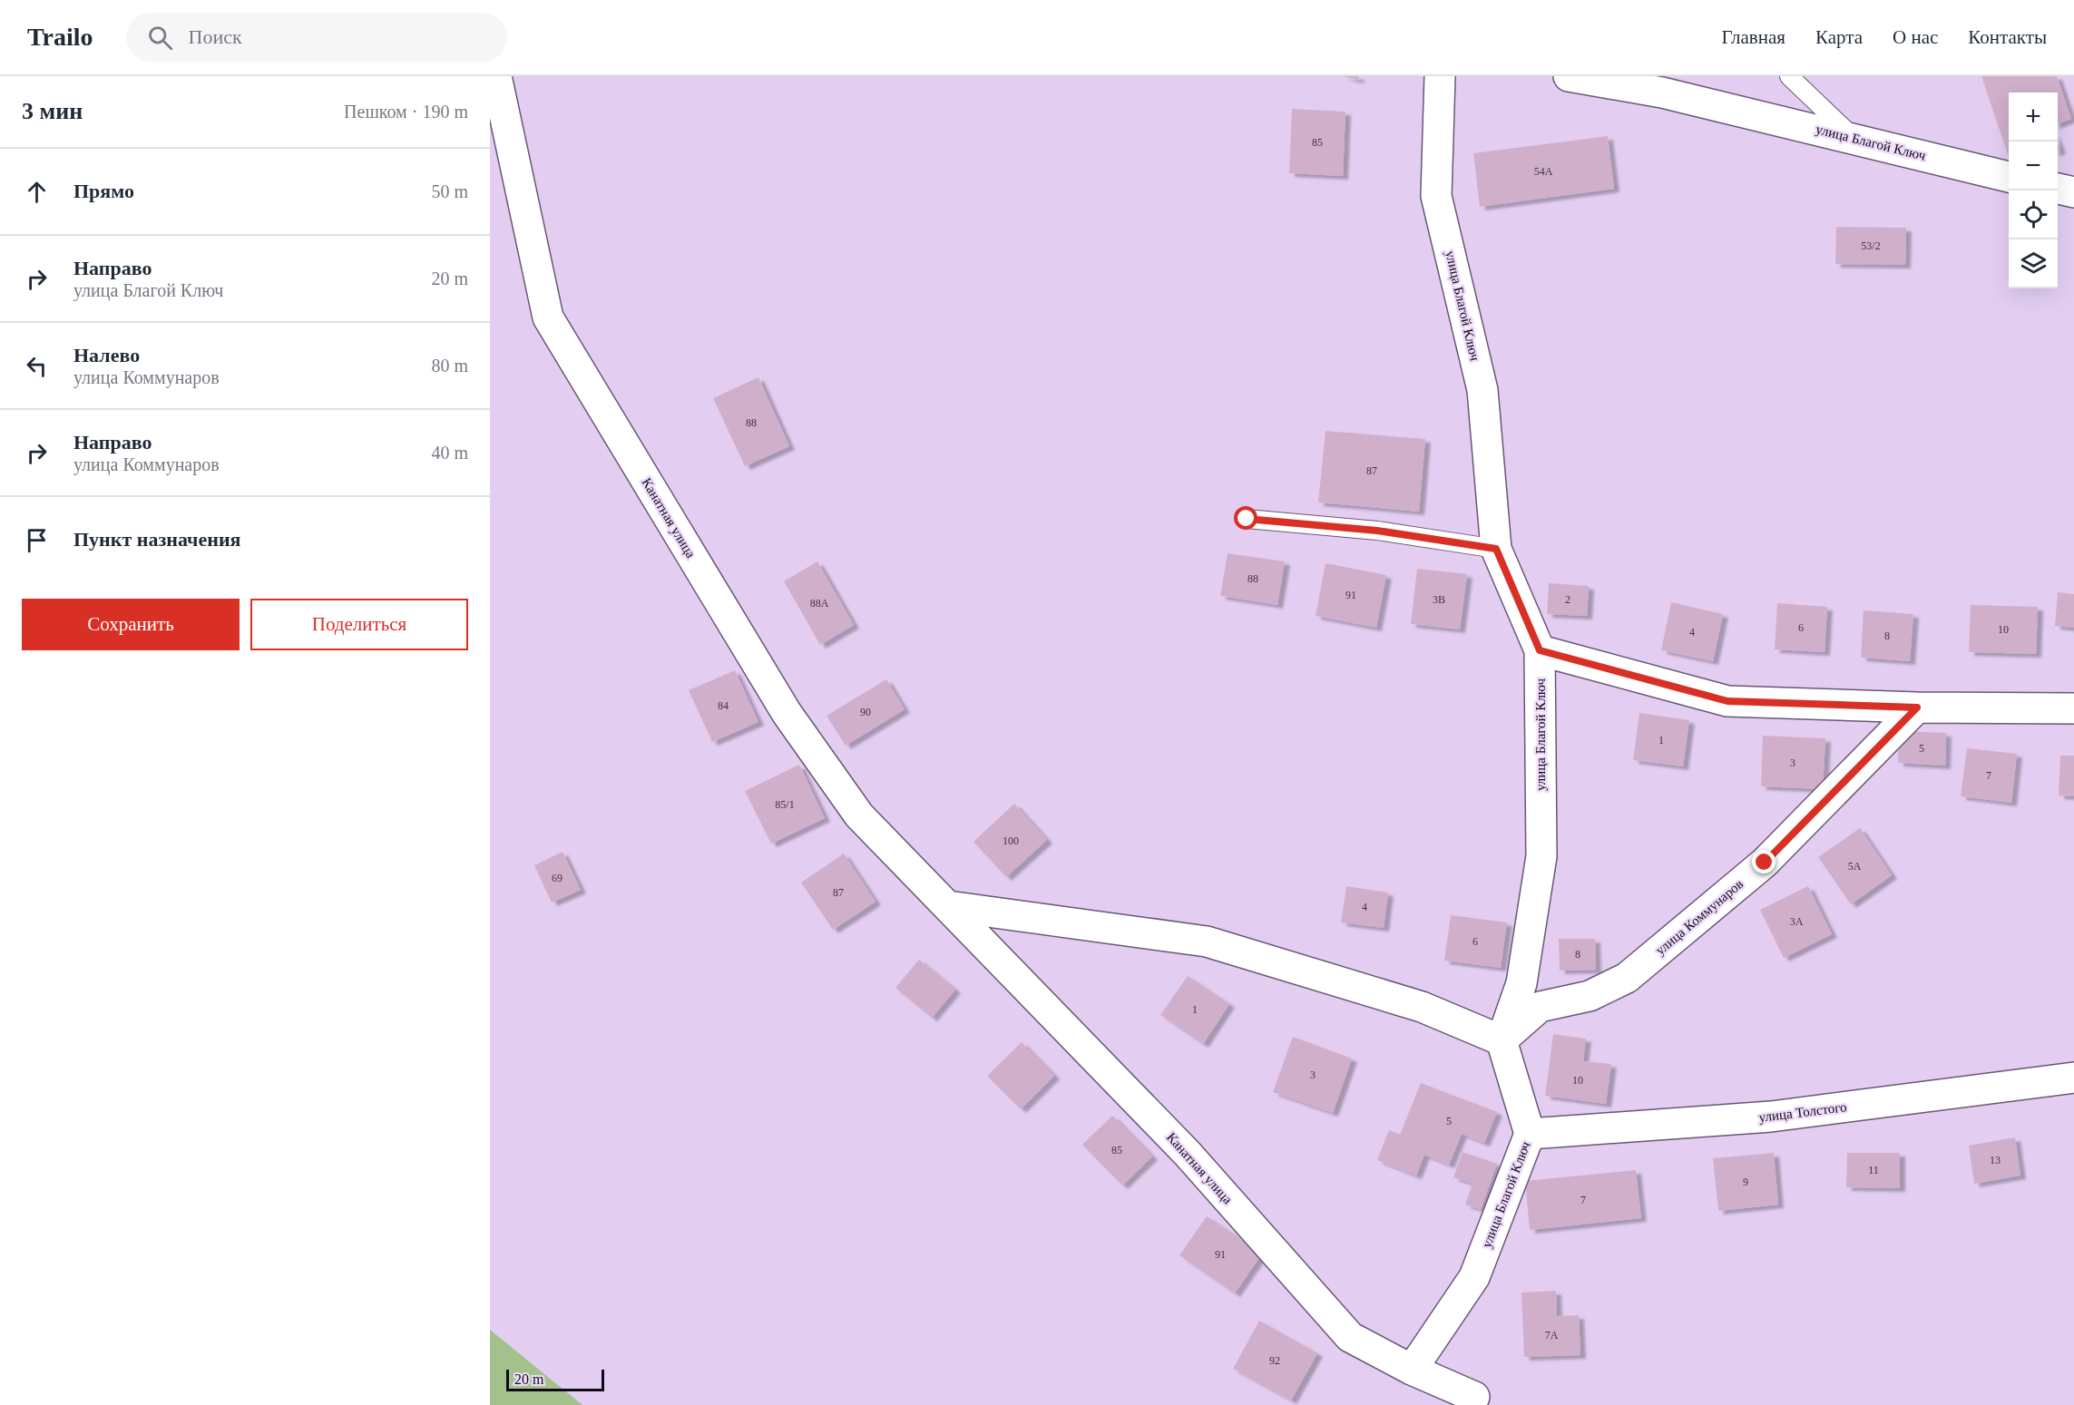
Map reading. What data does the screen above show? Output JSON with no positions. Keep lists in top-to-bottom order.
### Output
{
  "streets": {
    "street": [
      "улица Благой Ключ",
      "Канатная улица",
      "улица Коммунаров",
      "улица Толстого"
    ]
  },
  "crossings": [
    ["улица Благой Ключ", "Канатная улица"],
    ["улица Благой Ключ", "улица Коммунаров"],
    ["улица Благой Ключ", "улица Толстого"]
  ],
  "house_numbers": [
    "85",
    "54А",
    "53/2",
    "88",
    "87",
    "88",
    "91",
    "3В",
    "2",
    "88А",
    "6",
    "10",
    "4",
    "8",
    "84",
    "90",
    "1",
    "5",
    "3",
    "7",
    "85/1",
    "100",
    "5А",
    "69",
    "87",
    "4",
    "3А",
    "6",
    "8",
    "1",
    "3",
    "10",
    "5",
    "85",
    "13",
    "11",
    "9",
    "7",
    "91",
    "7А",
    "92"
  ],
  "scale_bar": "20 m",
  "page": {
    "header": "Trailo",
    "search": "Поиск",
    "nav": [
      "Главная",
      "Карта",
      "О нас",
      "Контакты"
    ],
    "heading": ["3 мин", "Пешком · 190 m"],
    "map_buttons": ["+", "−"],
    "list": [
      ["Прямо", "50 m"],
      ["Направо", "улица Благой Ключ", "20 m"],
      ["Налево", "улица Коммунаров", "80 m"],
      ["Направо", "улица Коммунаров", "40 m"],
      "Пункт назначения"
    ],
    "buttons": ["Сохранить", "Поделиться"],
    "scale": "20 m"
  }
}
